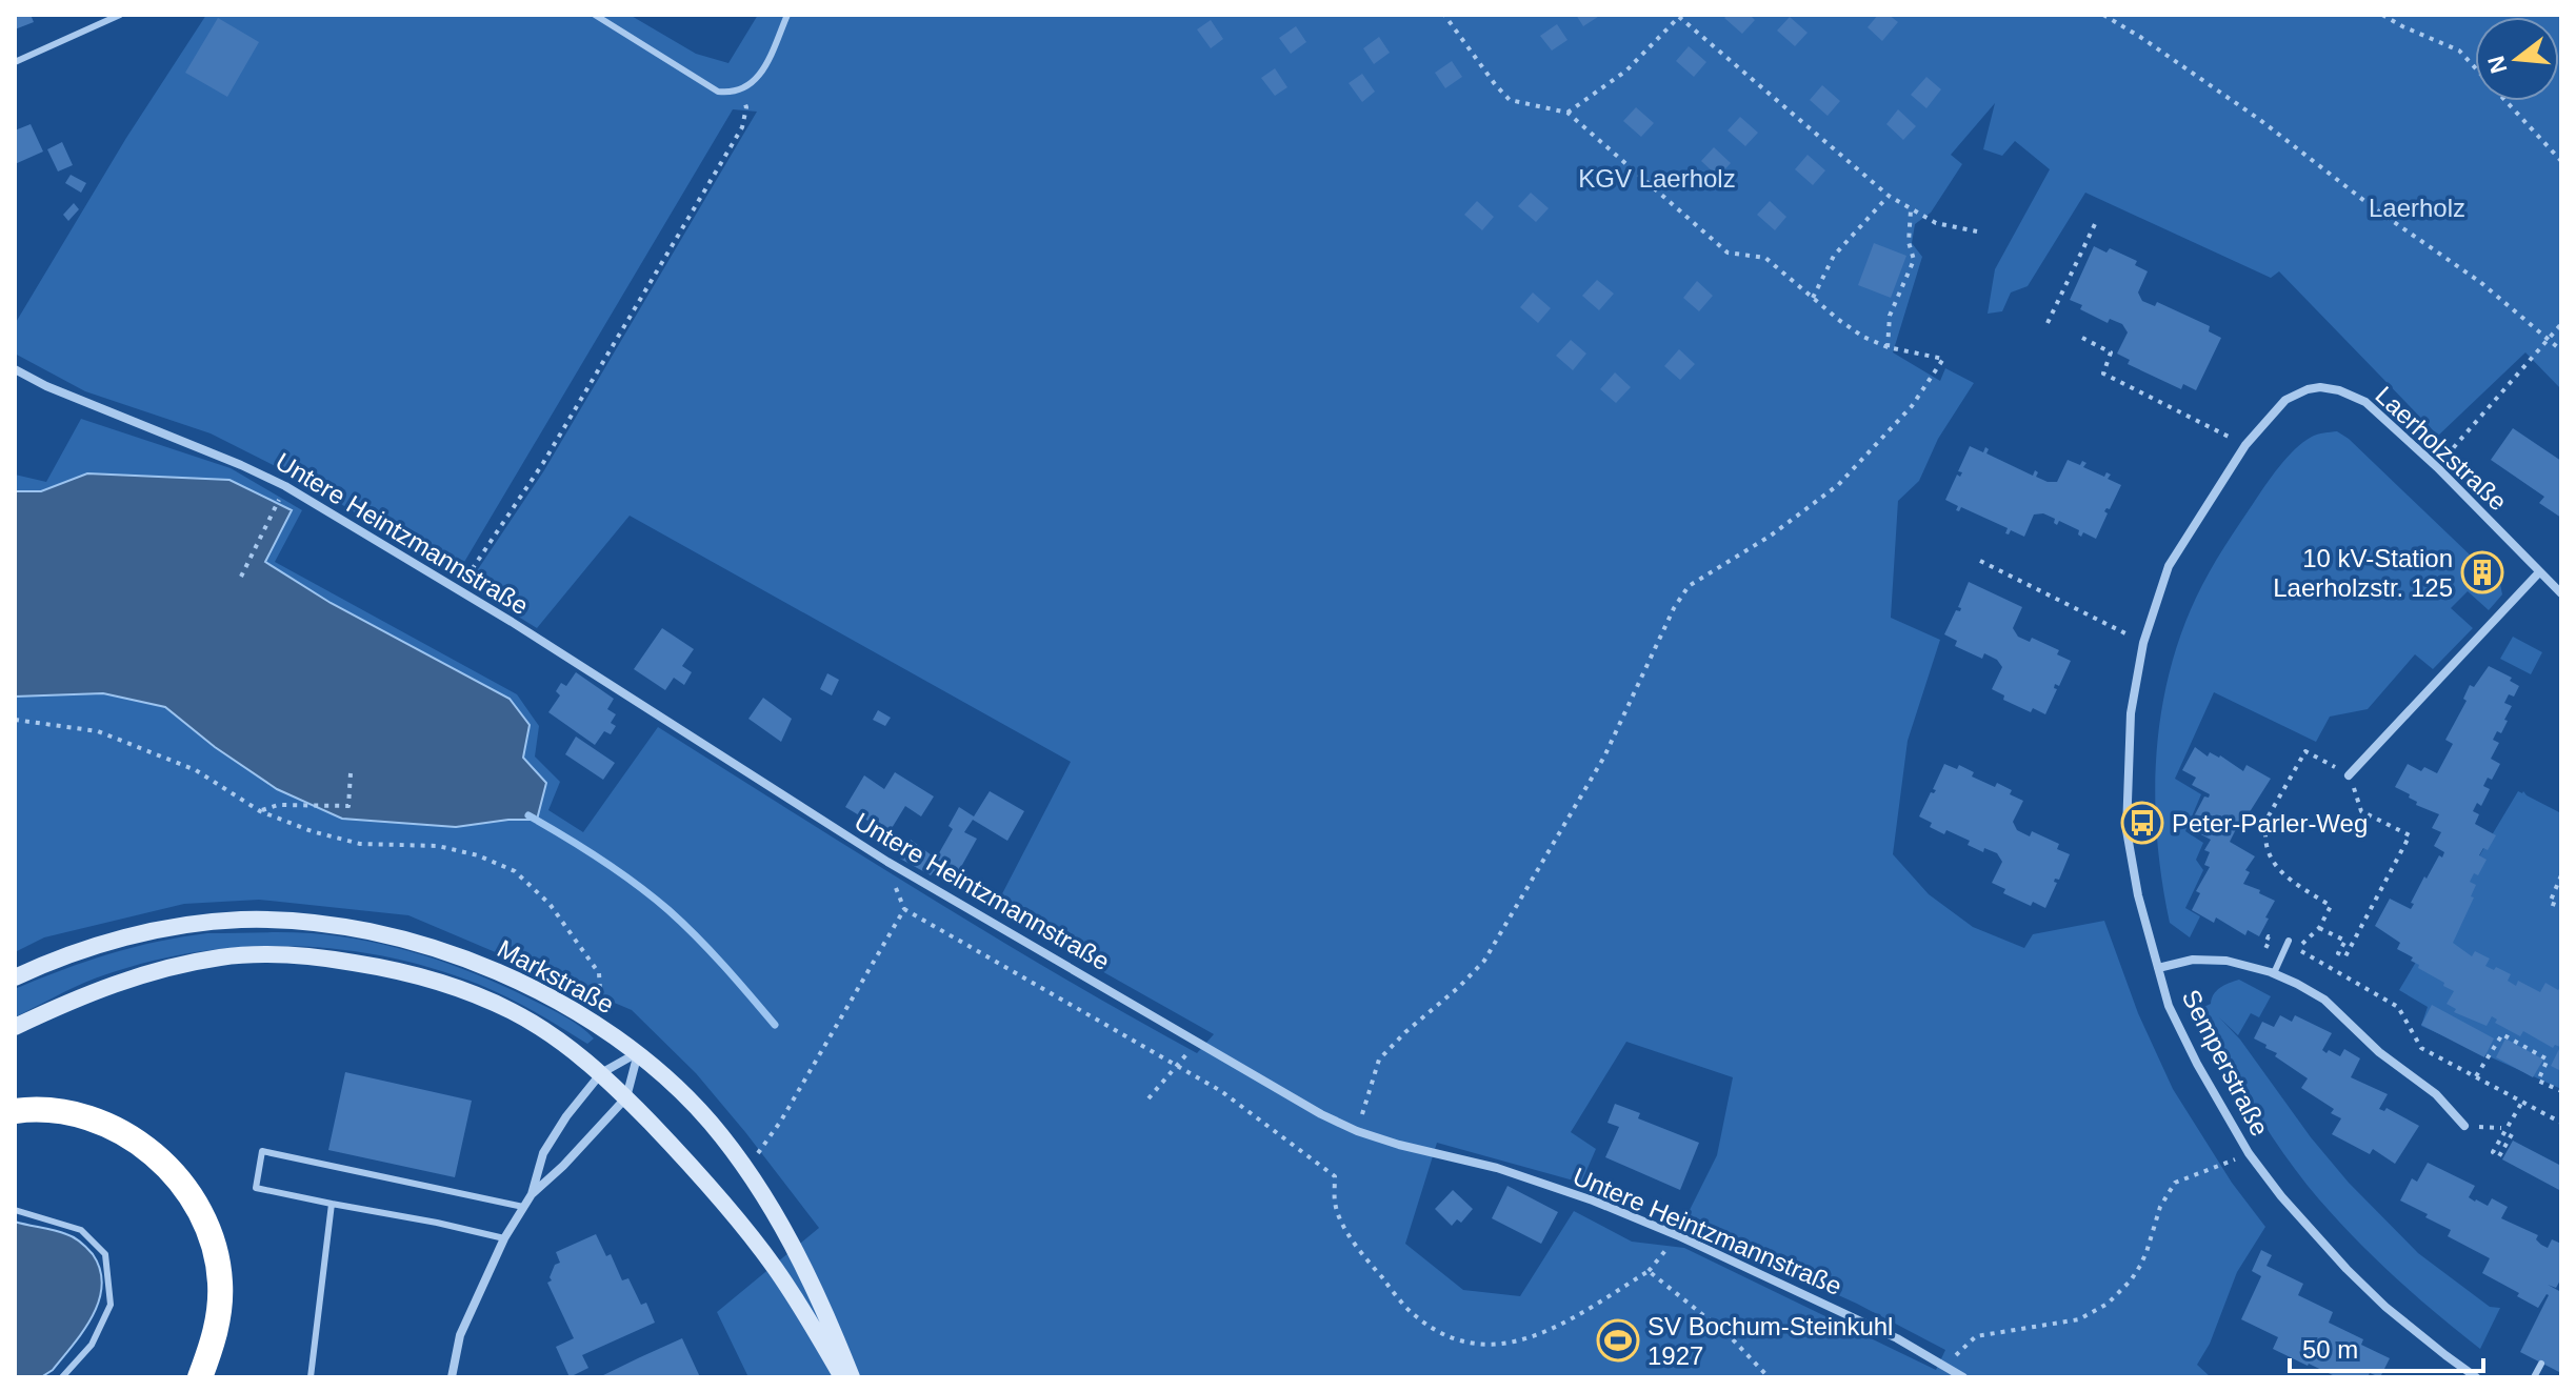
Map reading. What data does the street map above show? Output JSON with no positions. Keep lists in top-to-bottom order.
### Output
{
  "streets": {
    "main road": ["Markstraße"],
    "street": ["Laerholzstraße", "Untere Heintzmannstraße", "Semperstraße"]
  },
  "crossings": [
    ["Laerholzstraße", "Semperstraße"]
  ],
  "parks": ["KGV Laerholz", "Laerholz"],
  "places": {
    "building": ["10 kV-Station Laerholzstr. 125"],
    "bus stop": ["Peter-Parler-Weg"],
    "sports": ["SV Bochum-Steinkuhl 1927"]
  },
  "scale_bar": "50 m",
  "north": "left"
}
